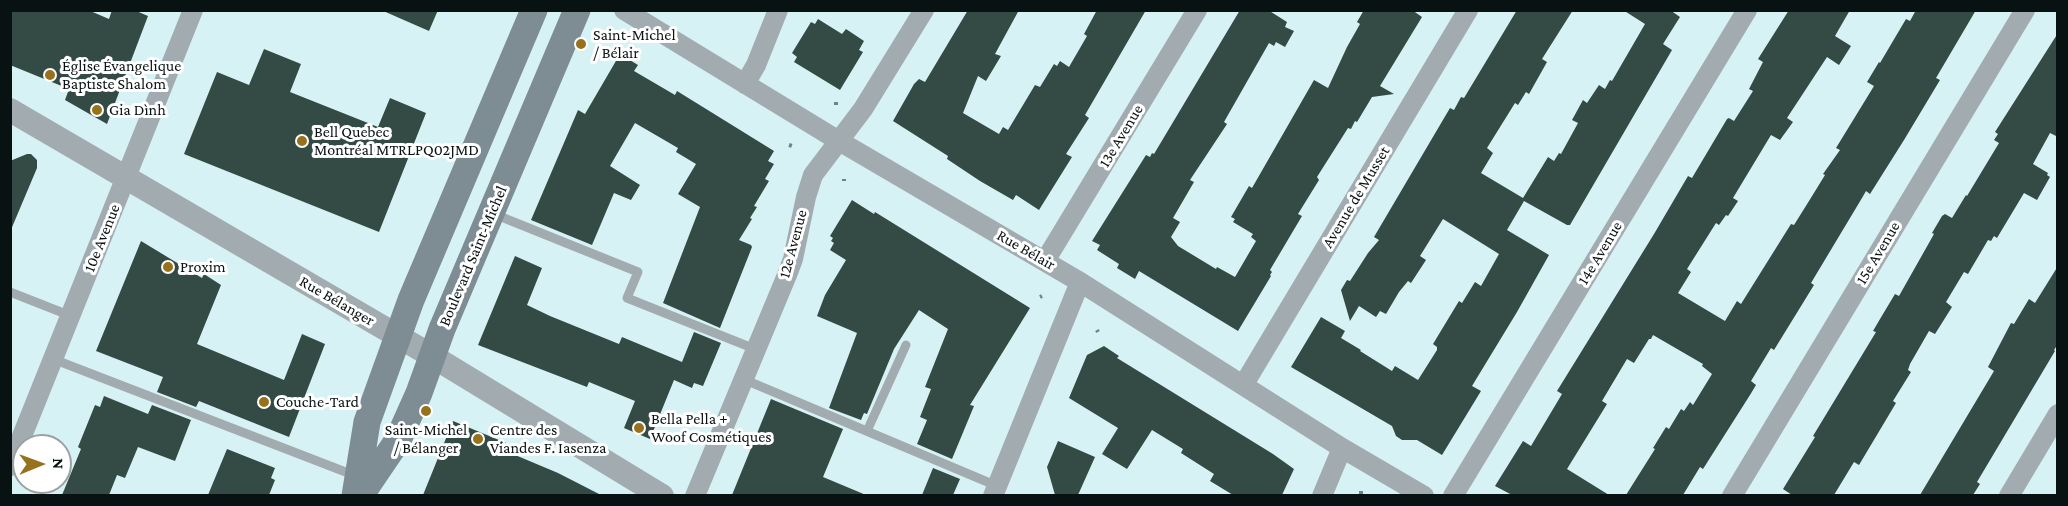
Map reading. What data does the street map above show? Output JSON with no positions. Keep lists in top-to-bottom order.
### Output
{
  "streets": {
    "main road": ["Boulevard Saint-Michel"],
    "street": [
      "13e Avenue",
      "Avenue de Musset",
      "10e Avenue",
      "12e Avenue",
      "Rue Bélair",
      "14e Avenue",
      "15e Avenue",
      "Rue Bélanger"
    ]
  },
  "crossings": [
    ["13e Avenue", "Rue Bélair"],
    ["Avenue de Musset", "Rue Bélair"],
    ["10e Avenue", "Rue Bélanger"],
    ["12e Avenue", "Rue Bélair"],
    ["Boulevard Saint-Michel", "Rue Bélanger"]
  ],
  "places": [
    "Saint-Michel / Bélair",
    "Église Évangelique Baptiste Shalom",
    "Gia Dình",
    "Bell Quebec Montréal MTRLPQ02JMD",
    "Proxim",
    "Couche-Tard",
    "Saint-Michel / Bélanger",
    "Bella Pella + Woof Cosmétiques",
    "Centre des Viandes F. Iasenza"
  ],
  "north": "right"
}
